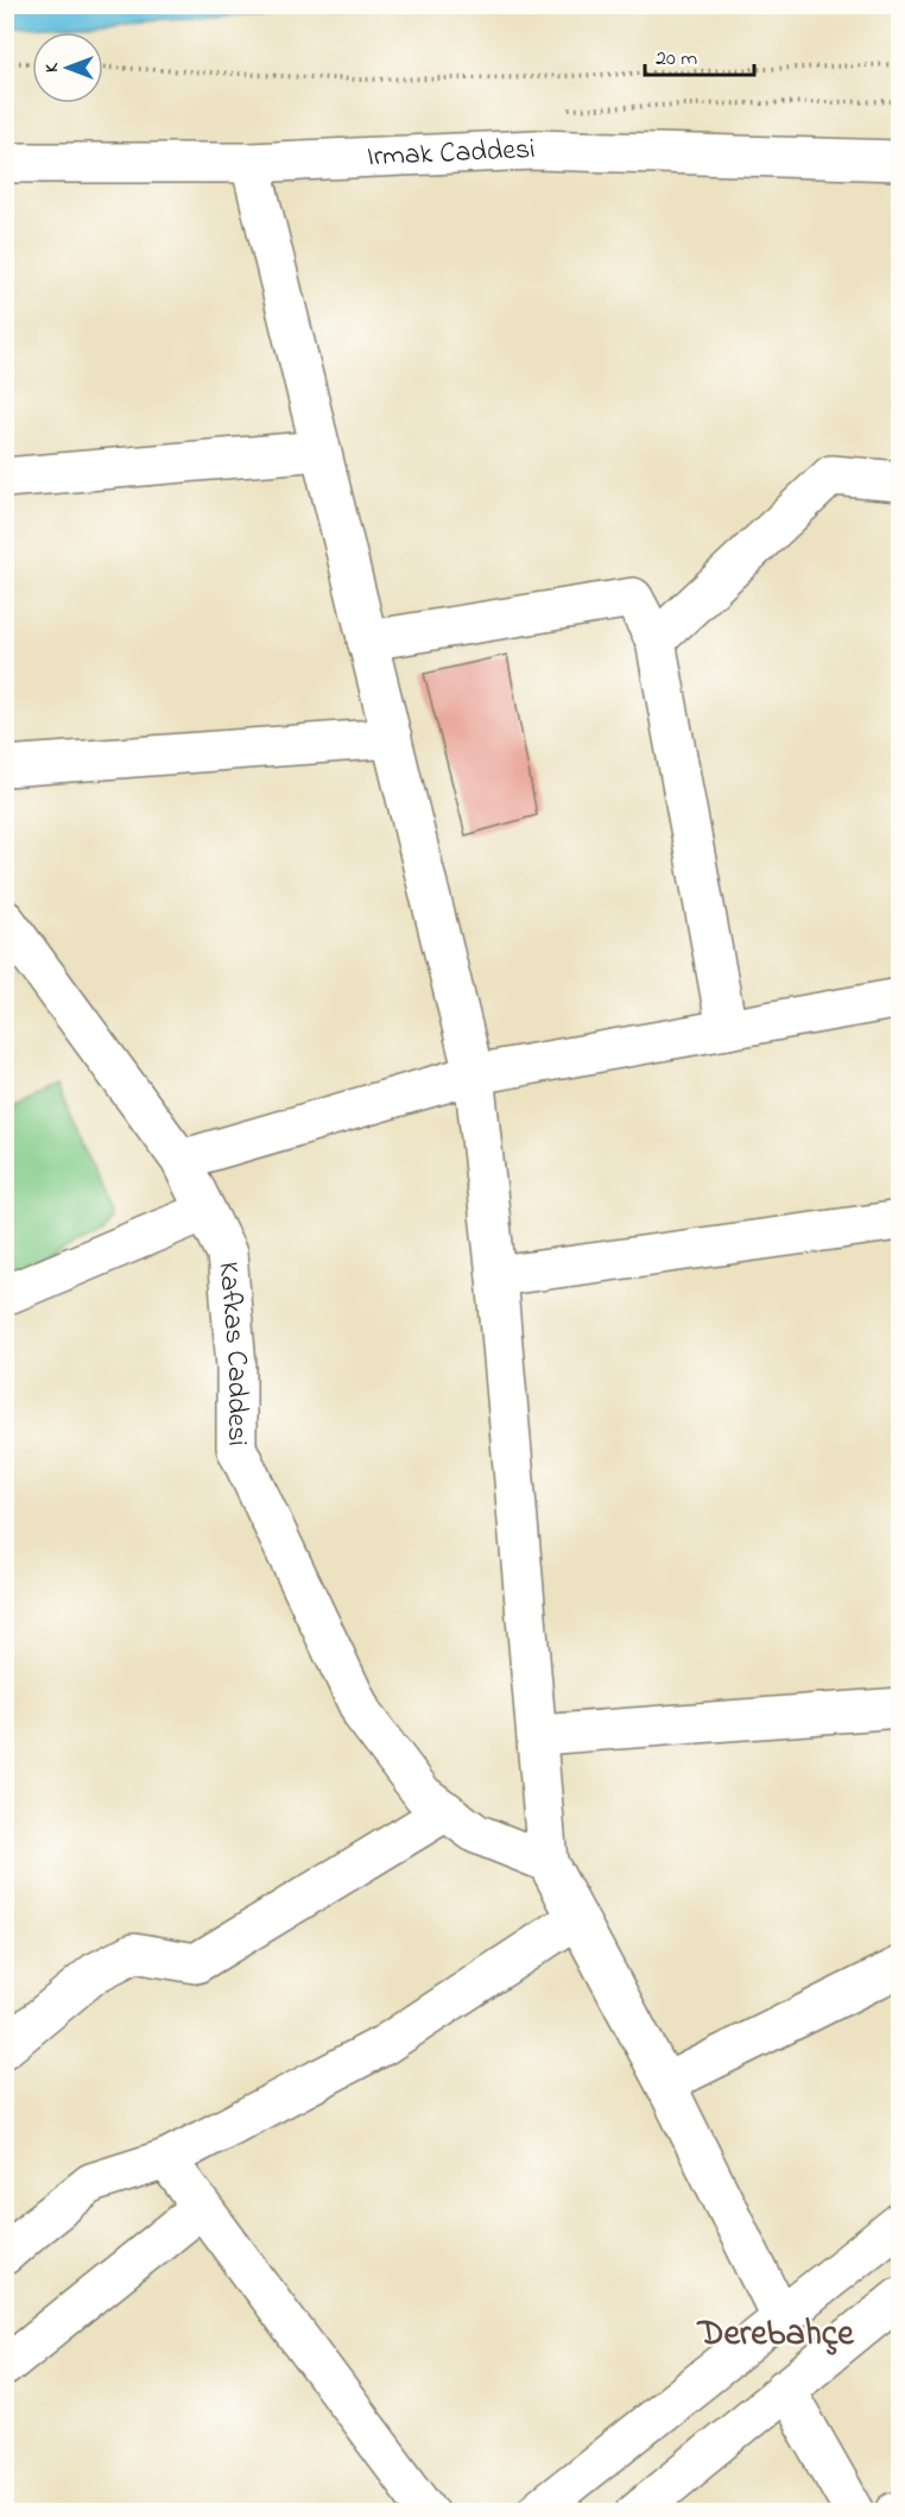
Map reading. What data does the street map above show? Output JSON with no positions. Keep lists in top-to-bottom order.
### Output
{
  "streets": {
    "street": ["Irmak Caddesi", "Kafkas Caddesi"]
  },
  "districts": ["Derebahçe"],
  "scale_bar": "20 m",
  "north": "left"
}
